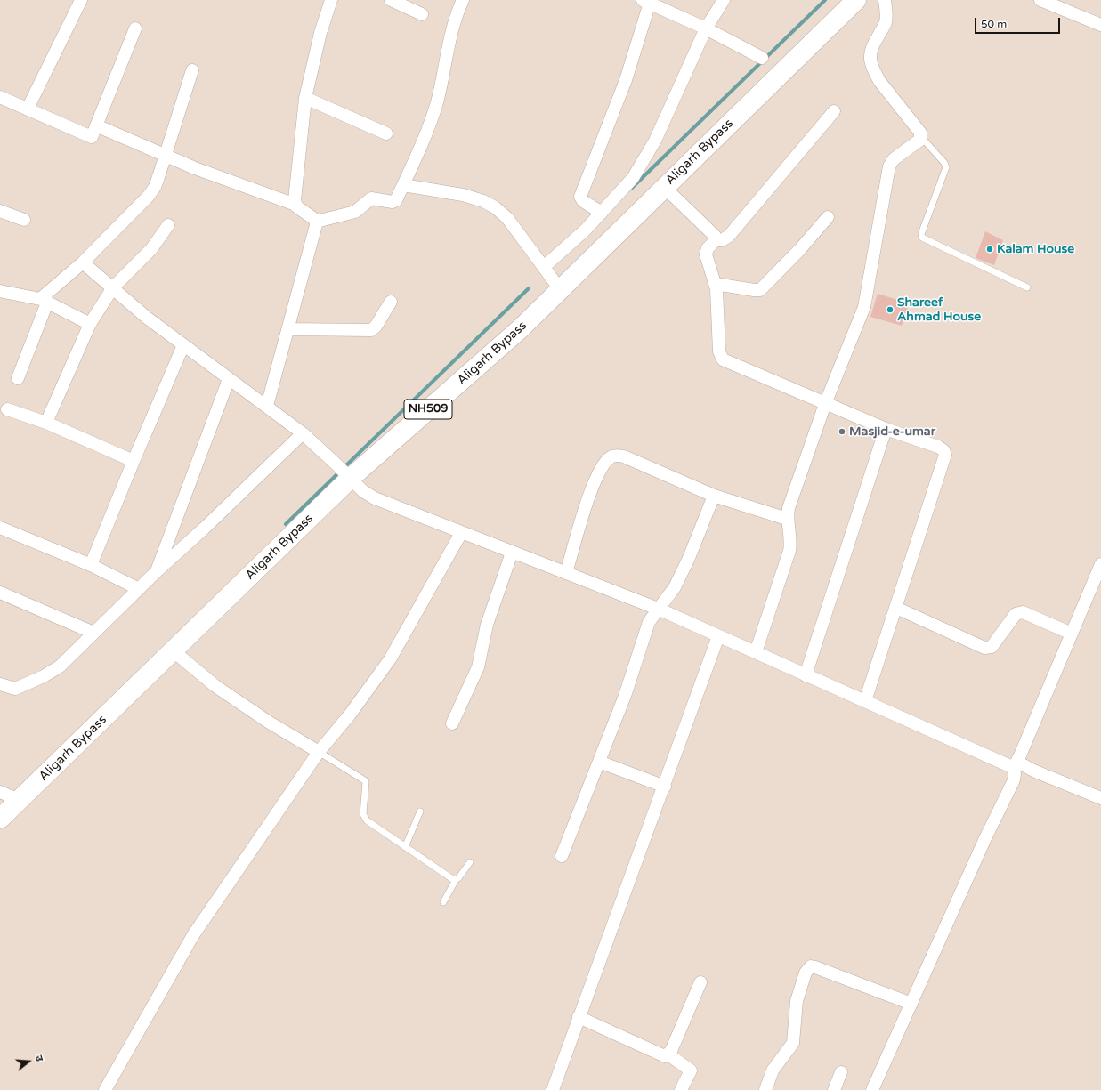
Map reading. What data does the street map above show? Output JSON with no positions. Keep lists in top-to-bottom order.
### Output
{
  "streets": {
    "highway": ["Aligarh Bypass", "NH509"]
  },
  "places": ["Kalam House", "Shareef Ahmad House", "Masjid-e-umar"],
  "scale_bar": "50 m",
  "north": "right"
}
